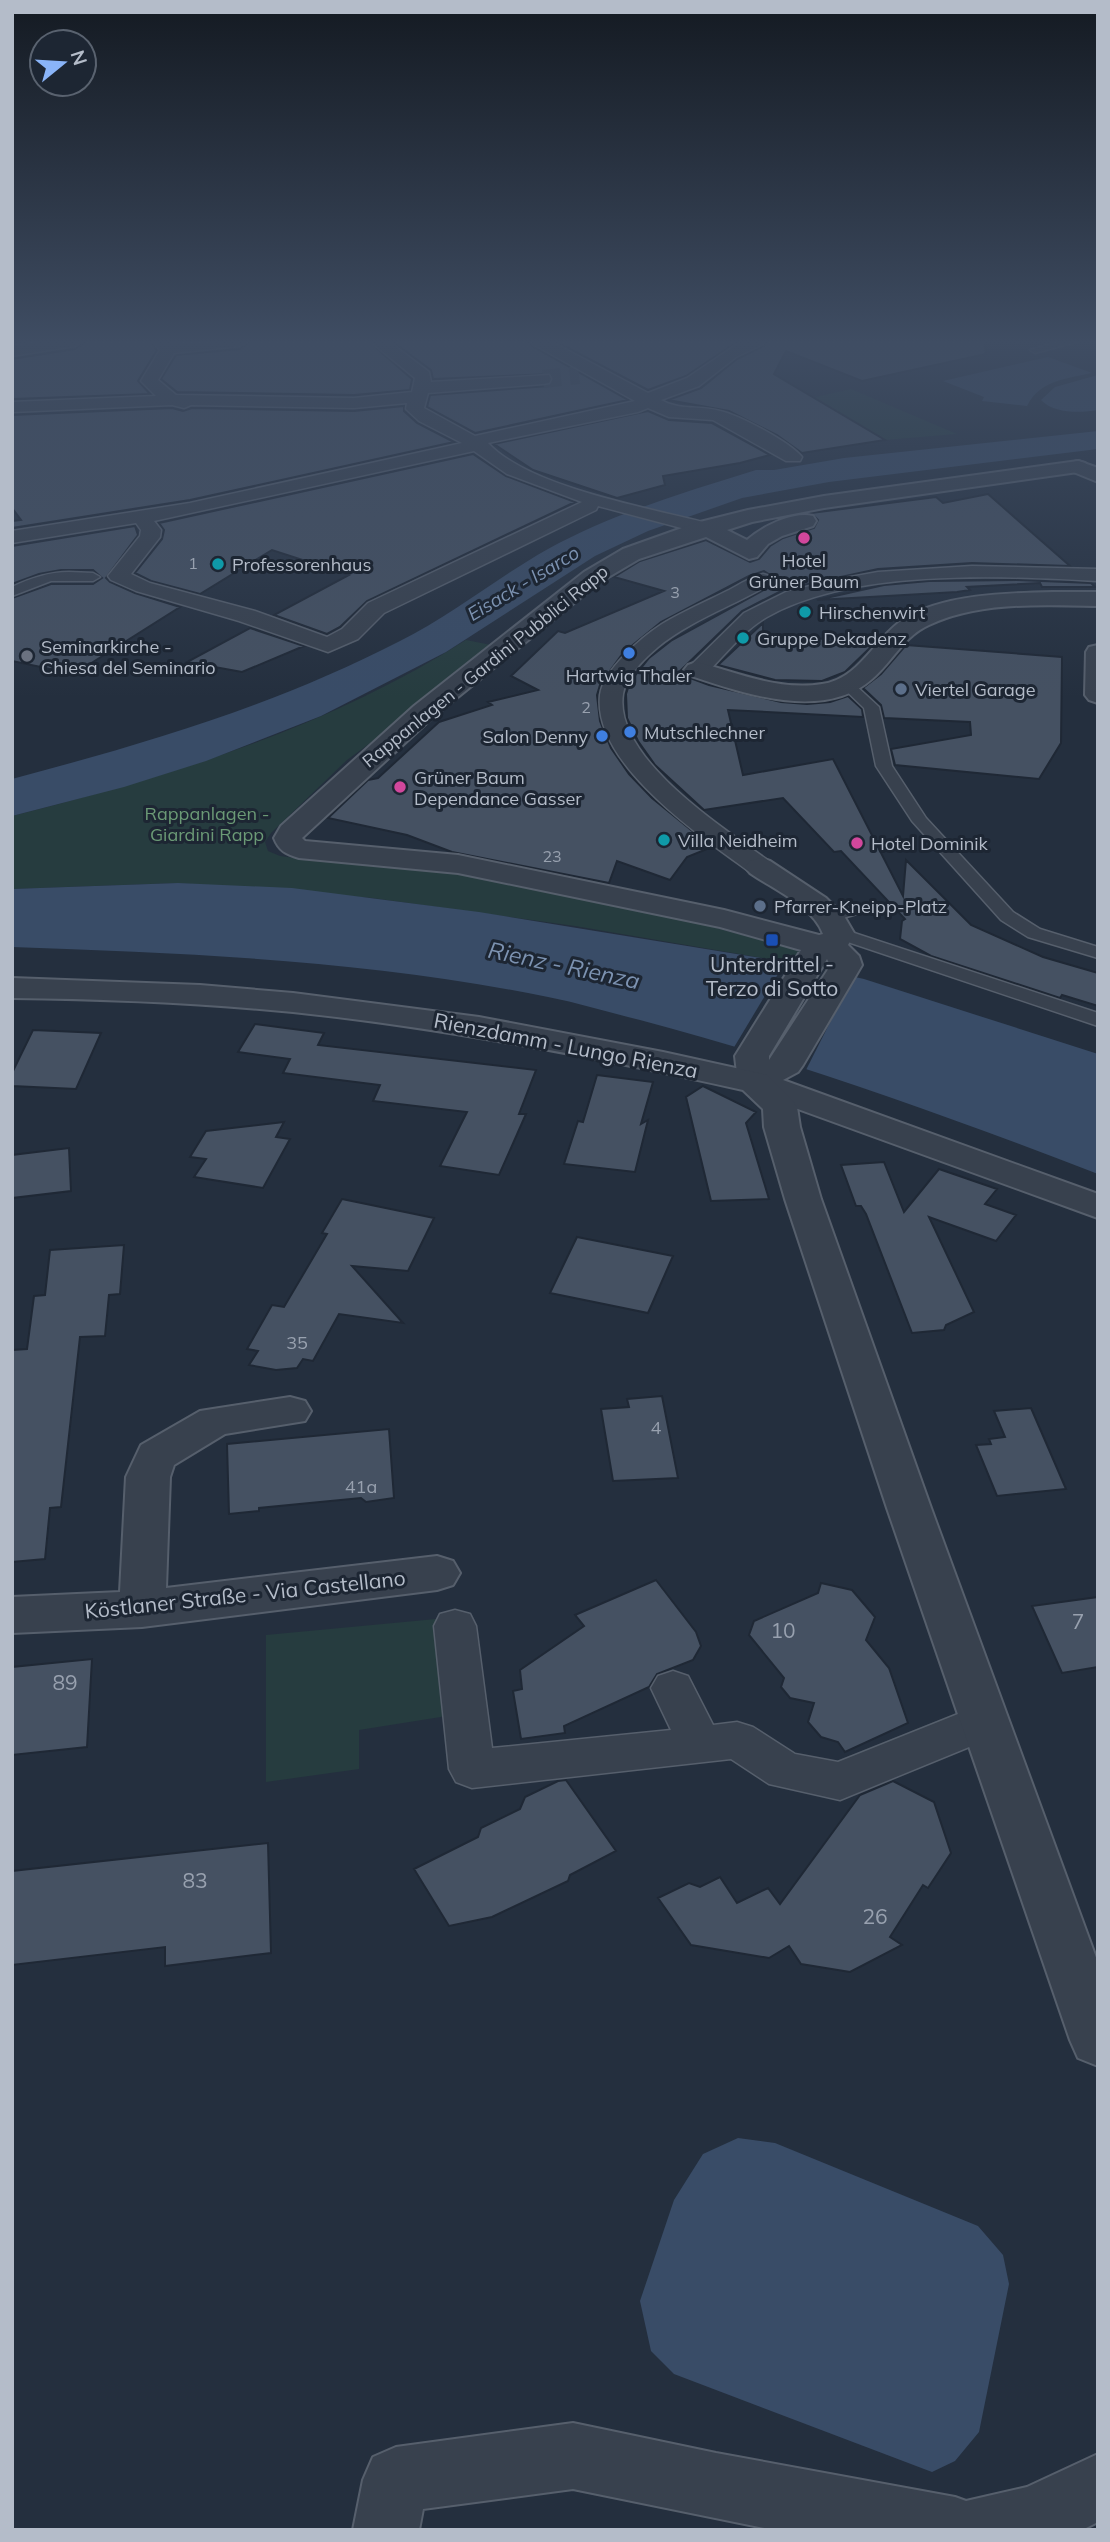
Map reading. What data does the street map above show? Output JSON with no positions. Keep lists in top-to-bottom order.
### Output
{
  "streets": {
    "street": ["Rappanlagen - Gardini Pubblici Rapp", "Rienzdamm - Lungo Rienza", "Köstlaner Straße - Via Castellano"]
  },
  "water": ["Eisack - Isarco", "Rienz - Rienza"],
  "parks": ["Rappanlagen - Giardini Rapp"],
  "places": {
    "other": [
      "Hotel Grüner Baum",
      "Professorenhaus",
      "Hirschenwirt",
      "Gruppe Dekadenz",
      "Hartwig Thaler",
      "Seminarkirche - Chiesa del Seminario",
      "Viertel Garage",
      "Mutschlechner",
      "Salon Denny",
      "Grüner Baum Dependance Gasser",
      "Villa Neidheim",
      "Hotel Dominik",
      "Pfarrer-Kneipp-Platz"
    ],
    "transit": ["Unterdrittel - Terzo di Sotto"]
  },
  "house_numbers": [
    "1",
    "3",
    "2",
    "23",
    "35",
    "4",
    "41a",
    "7",
    "10",
    "89",
    "83",
    "26"
  ],
  "north": "right"
}
